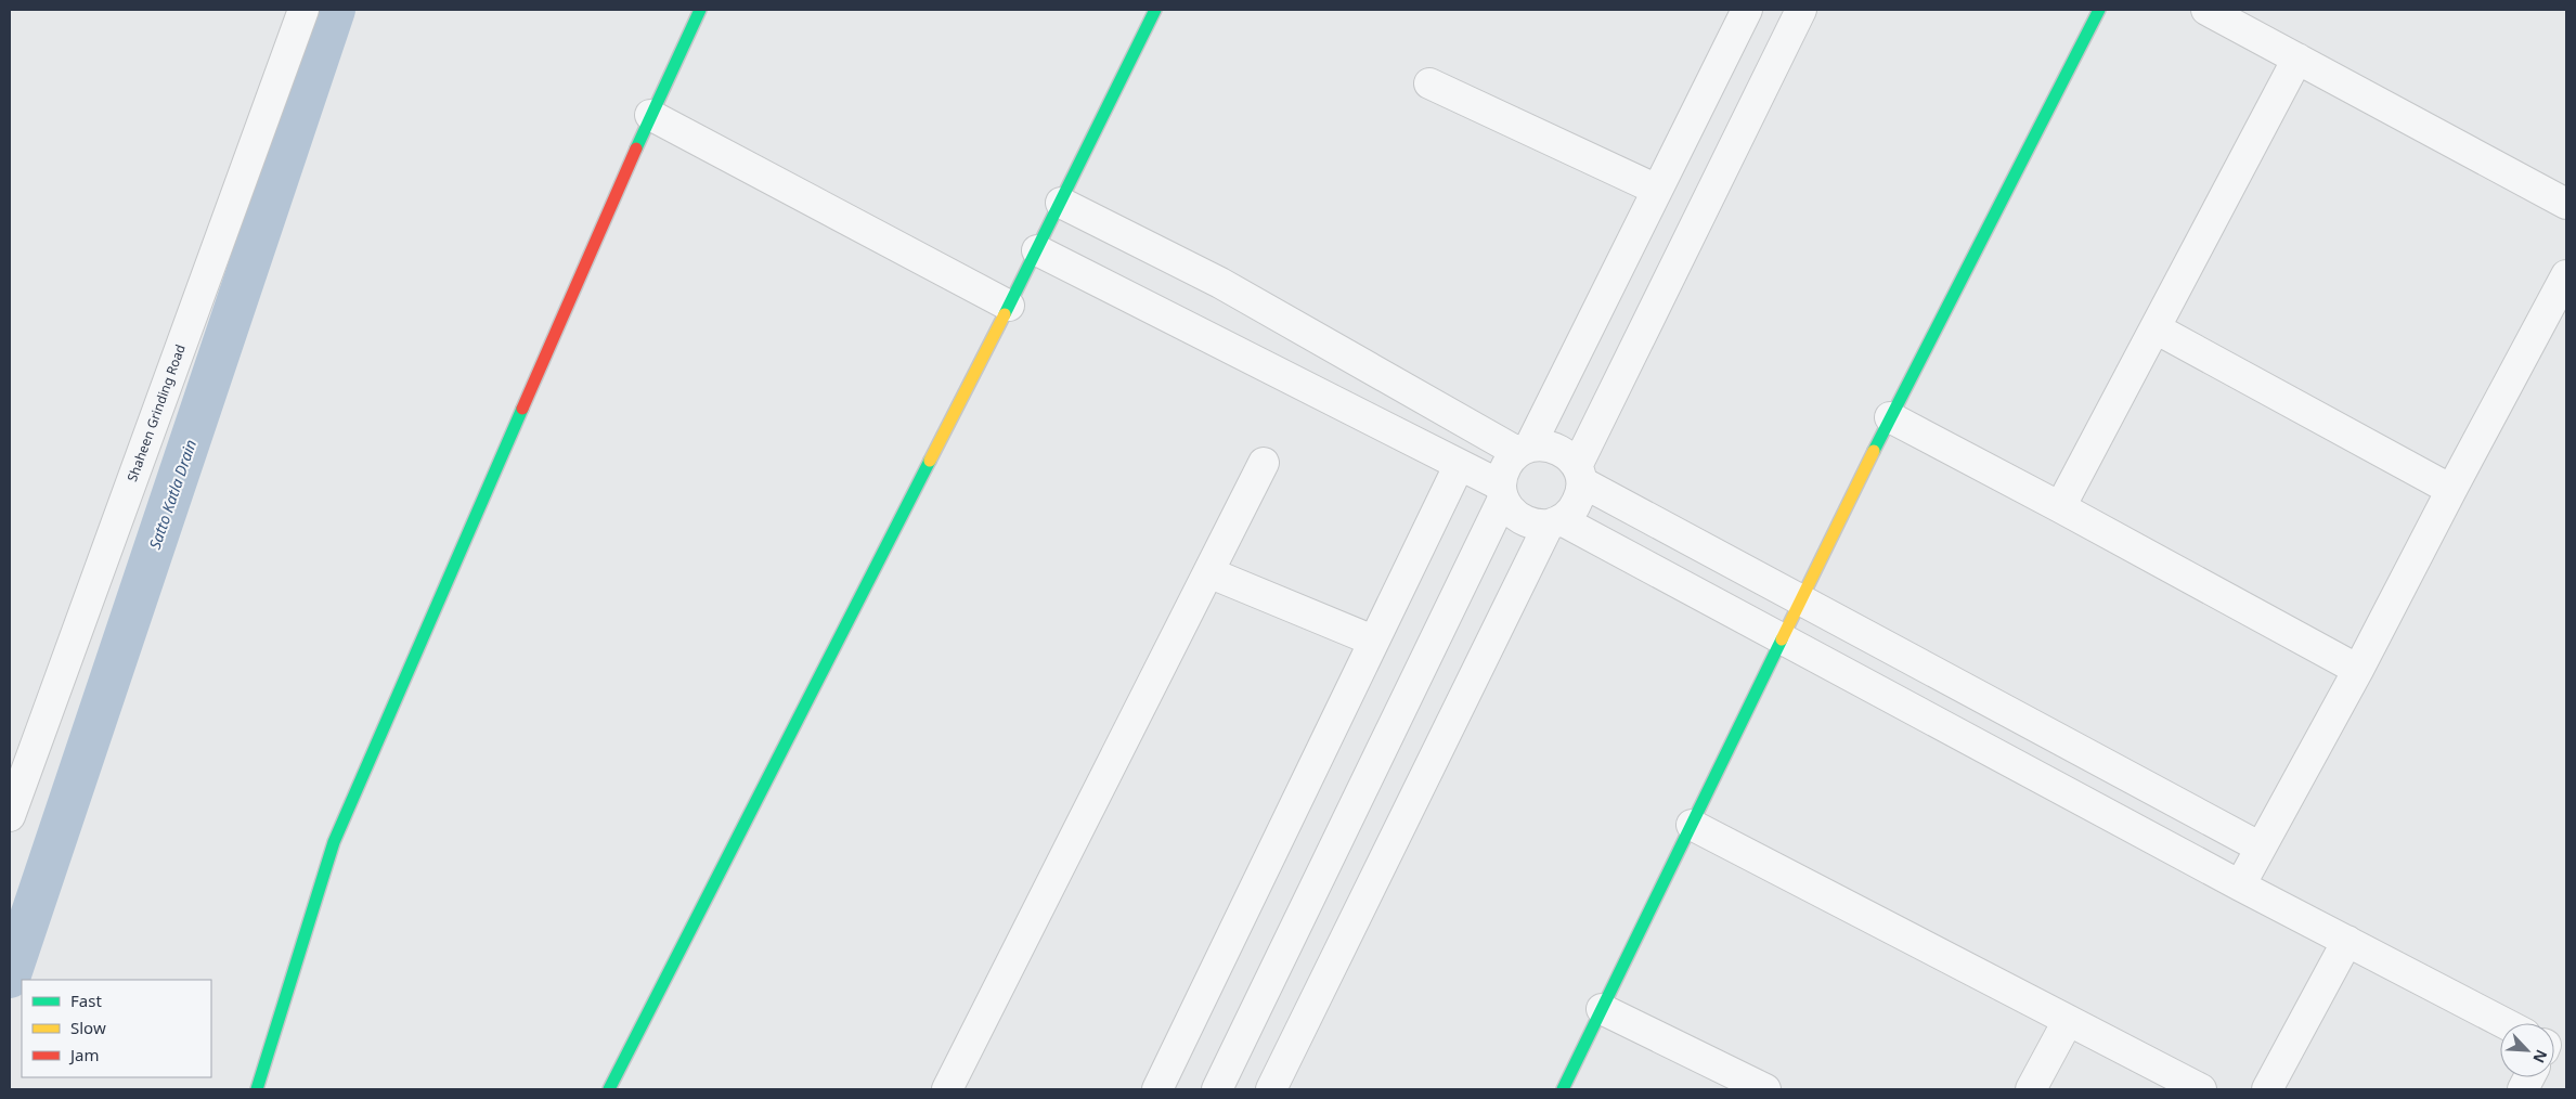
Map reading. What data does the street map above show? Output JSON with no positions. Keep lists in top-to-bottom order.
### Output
{
  "streets": {
    "street": ["Shaheen Grinding Road"]
  },
  "water": ["Satto Katla Drain"],
  "legend": ["Fast", "Slow", "Jam"],
  "north": "bottom right"
}
